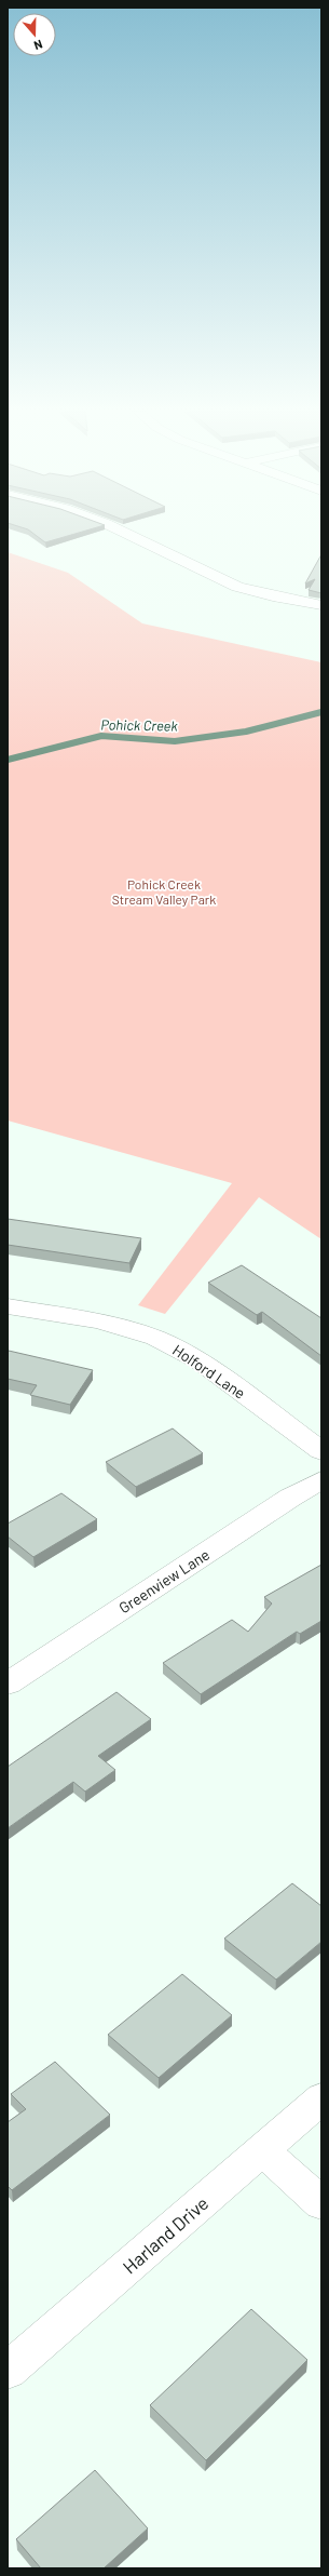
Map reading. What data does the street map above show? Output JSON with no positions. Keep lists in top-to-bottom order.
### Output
{
  "streets": {
    "street": ["Holford Lane", "Greenview Lane", "Harland Drive"]
  },
  "water": ["Pohick Creek"],
  "parks": ["Pohick Creek Stream Valley Park"],
  "north": "bottom"
}
